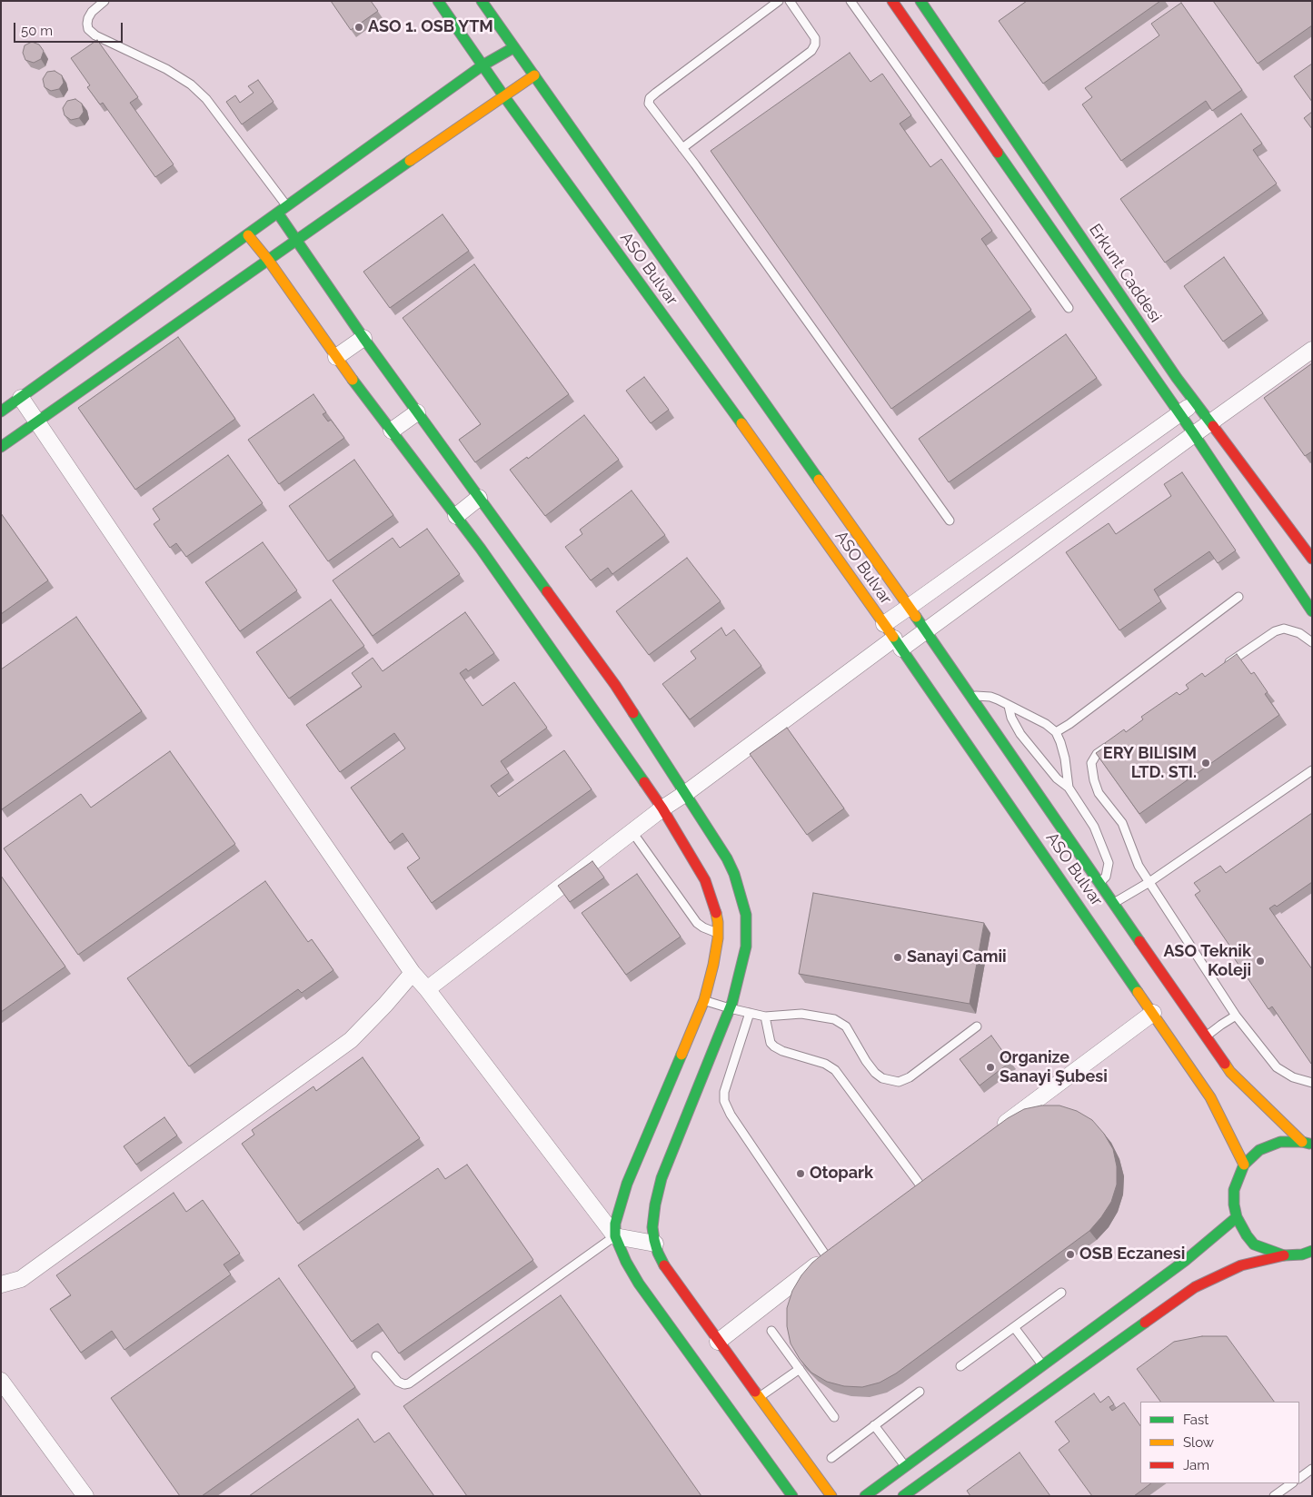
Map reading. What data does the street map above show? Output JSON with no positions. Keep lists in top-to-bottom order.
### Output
{
  "streets": {
    "street": ["ASO Bulvar", "Erkunt Caddesi"]
  },
  "places": [
    "ASO 1. OSB YTM",
    "ERY BILISIM LTD. STI.",
    "Sanayi Camii",
    "ASO Teknik Koleji",
    "Organize Sanayi Şubesi",
    "Otopark",
    "OSB Eczanesi"
  ],
  "legend": ["Fast", "Slow", "Jam"],
  "scale_bar": "50 m"
}
